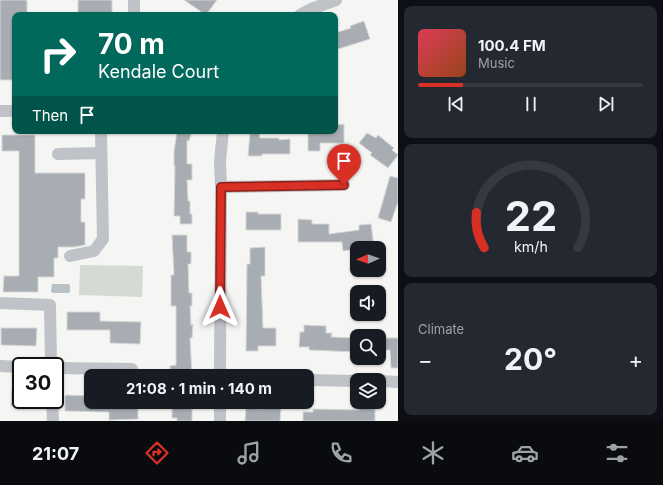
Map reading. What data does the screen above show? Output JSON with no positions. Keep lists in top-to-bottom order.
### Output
{
  "north": "left",
  "page": {
    "turn": ["70 m", "Kendale Court"],
    "song": ["100.4 FM", "Music"],
    "then": "Then",
    "tile": "Climate",
    "heat": ["−", "20°", "+"],
    "limit": "30",
    "trip": "21:08 · 1 min · 140 m",
    "tabs": "21:07",
    "gauge": ["22", "km/h"]
  }
}
